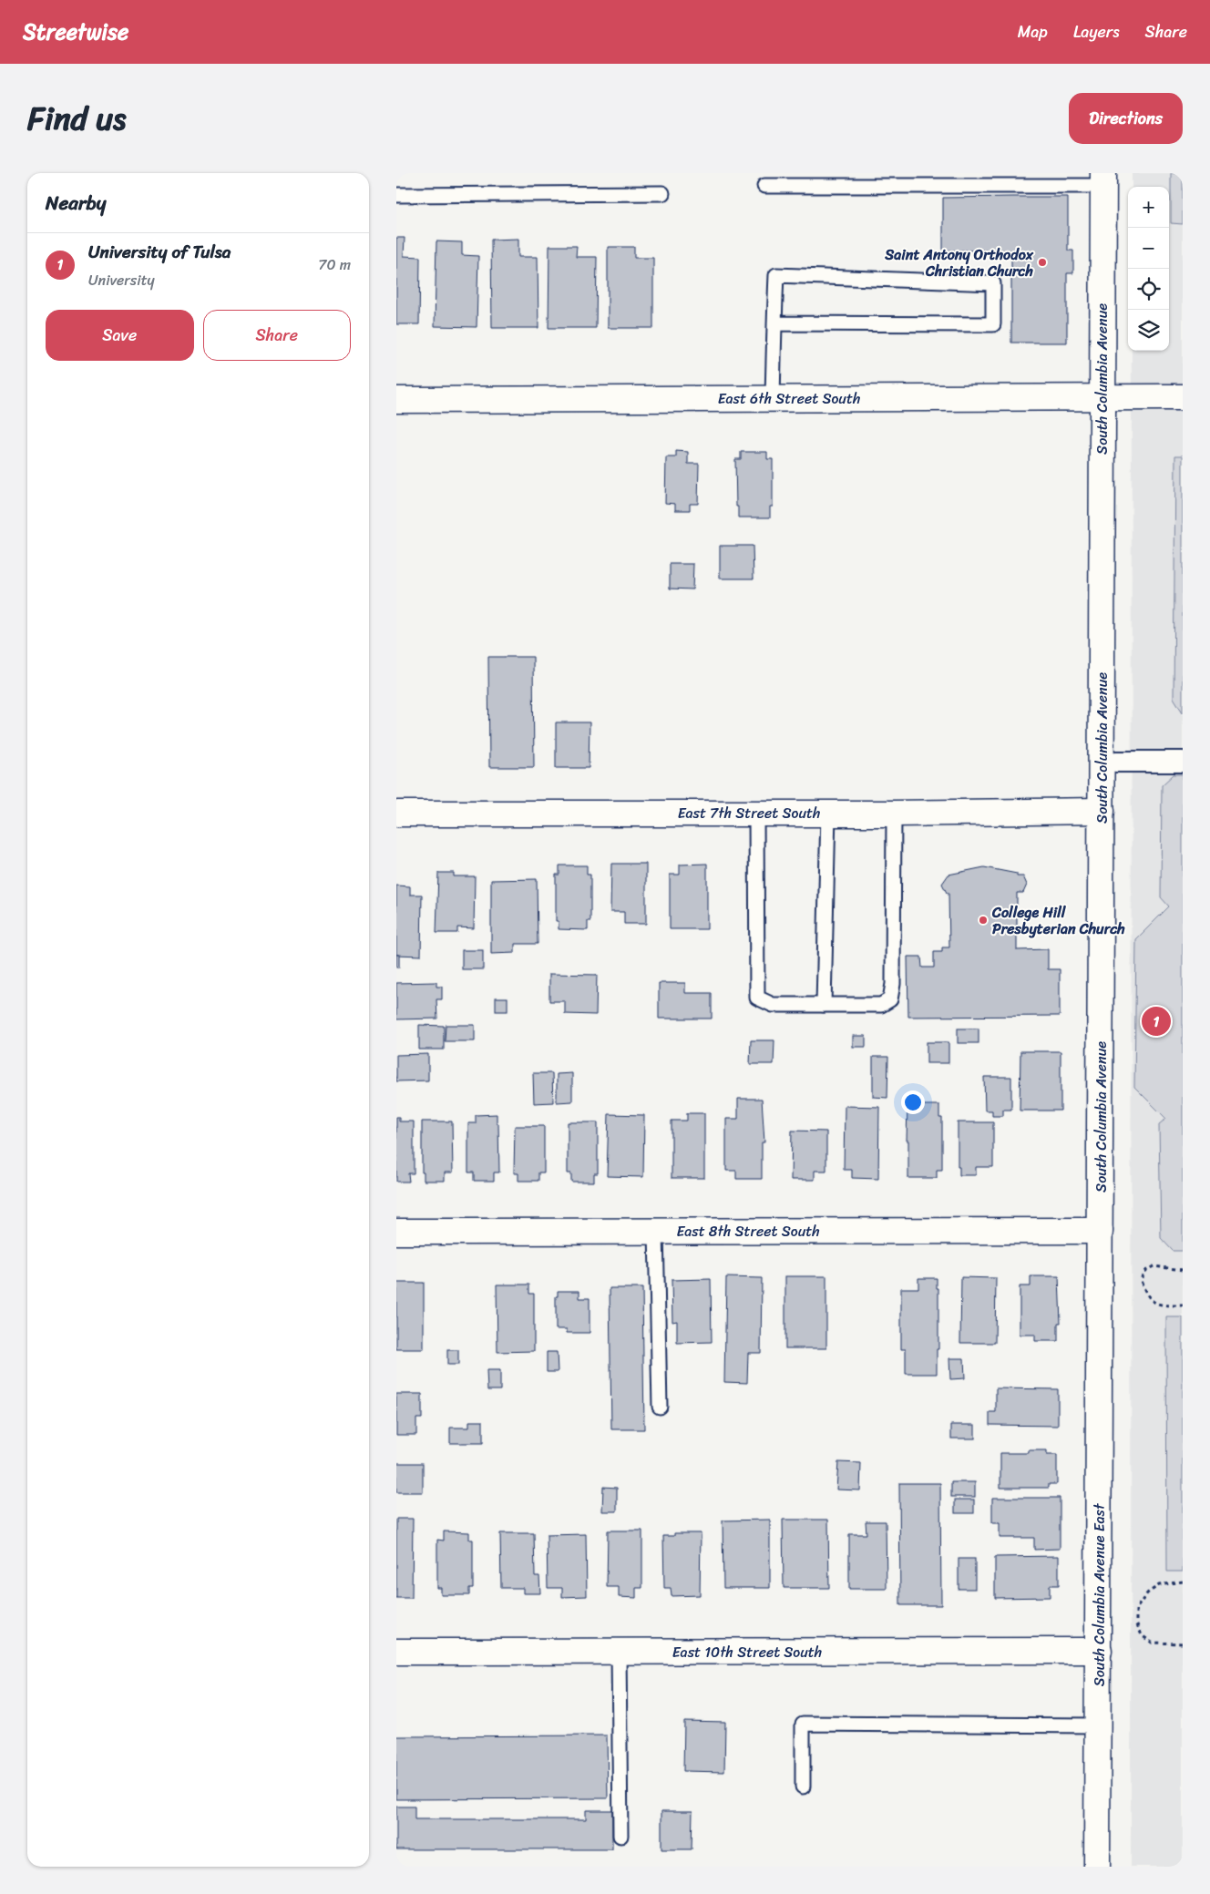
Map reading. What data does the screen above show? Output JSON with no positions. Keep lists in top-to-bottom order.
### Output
{
  "streets": {
    "street": [
      "South Columbia Avenue",
      "East 6th Street South",
      "East 7th Street South",
      "East 8th Street South",
      "South Columbia Avenue East",
      "East 10th Street South"
    ]
  },
  "crossings": [
    ["South Columbia Avenue", "East 6th Street South"],
    ["South Columbia Avenue", "East 7th Street South"],
    ["South Columbia Avenue", "East 8th Street South"],
    ["South Columbia Avenue", "South Columbia Avenue East"],
    ["South Columbia Avenue East", "East 10th Street South"]
  ],
  "places": ["Saint Antony Orthodox Christian Church", "College Hill Presbyterian Church"],
  "page": {
    "header": "Streetwise",
    "nav": ["Map", "Layers", "Share"],
    "title": "Find us",
    "buttons": [
      "Directions",
      ["Save", "Share"]
    ],
    "heading": "Nearby",
    "map_buttons": ["+", "−"],
    "list": [
      {
        "mark": "1",
        "name": "University of Tulsa",
        "note": "University",
        "value": "70 m"
      }
    ],
    "pins": "1"
  }
}
